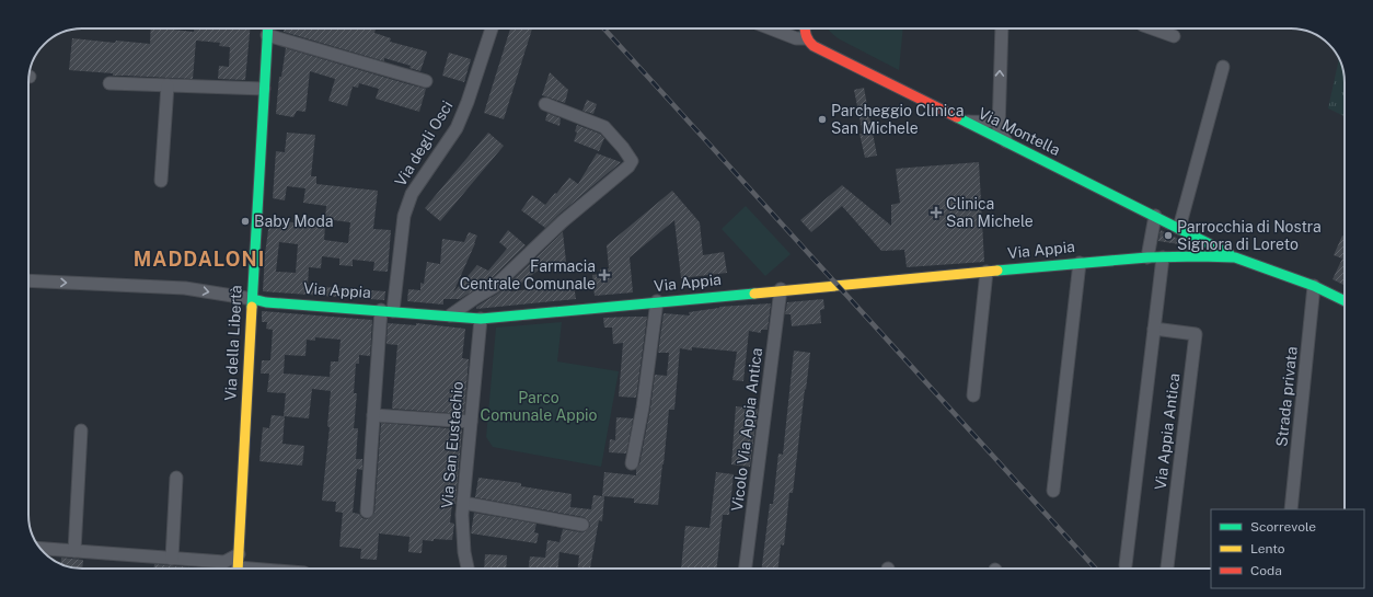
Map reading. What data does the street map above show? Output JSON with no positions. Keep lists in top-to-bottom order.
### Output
{
  "streets": {
    "street": [
      "Via Montella",
      "Via degli Osci",
      "Via Appia",
      "Via della Libertà",
      "Strada privata",
      "Vicolo Via Appia Antica",
      "Via Appia Antica",
      "Via San Eustachio"
    ]
  },
  "crossings": [
    ["Via Montella", "Via Appia"],
    ["Via degli Osci", "Via Appia"],
    ["Via Appia", "Via della Libertà"],
    ["Via Appia", "Strada privata"],
    ["Via Appia", "Vicolo Via Appia Antica"],
    ["Via Appia", "Via Appia Antica"],
    ["Via Appia", "Via San Eustachio"]
  ],
  "districts": ["MADDALONI"],
  "parks": ["Parco Comunale Appio"],
  "places": {
    "other": ["Parcheggio Clinica San Michele", "Baby Moda", "Parrocchia di Nostra Signora di Loreto"],
    "health": ["Clinica San Michele", "Farmacia Centrale Comunale"]
  },
  "legend": ["Scorrevole", "Lento", "Coda"]
}
